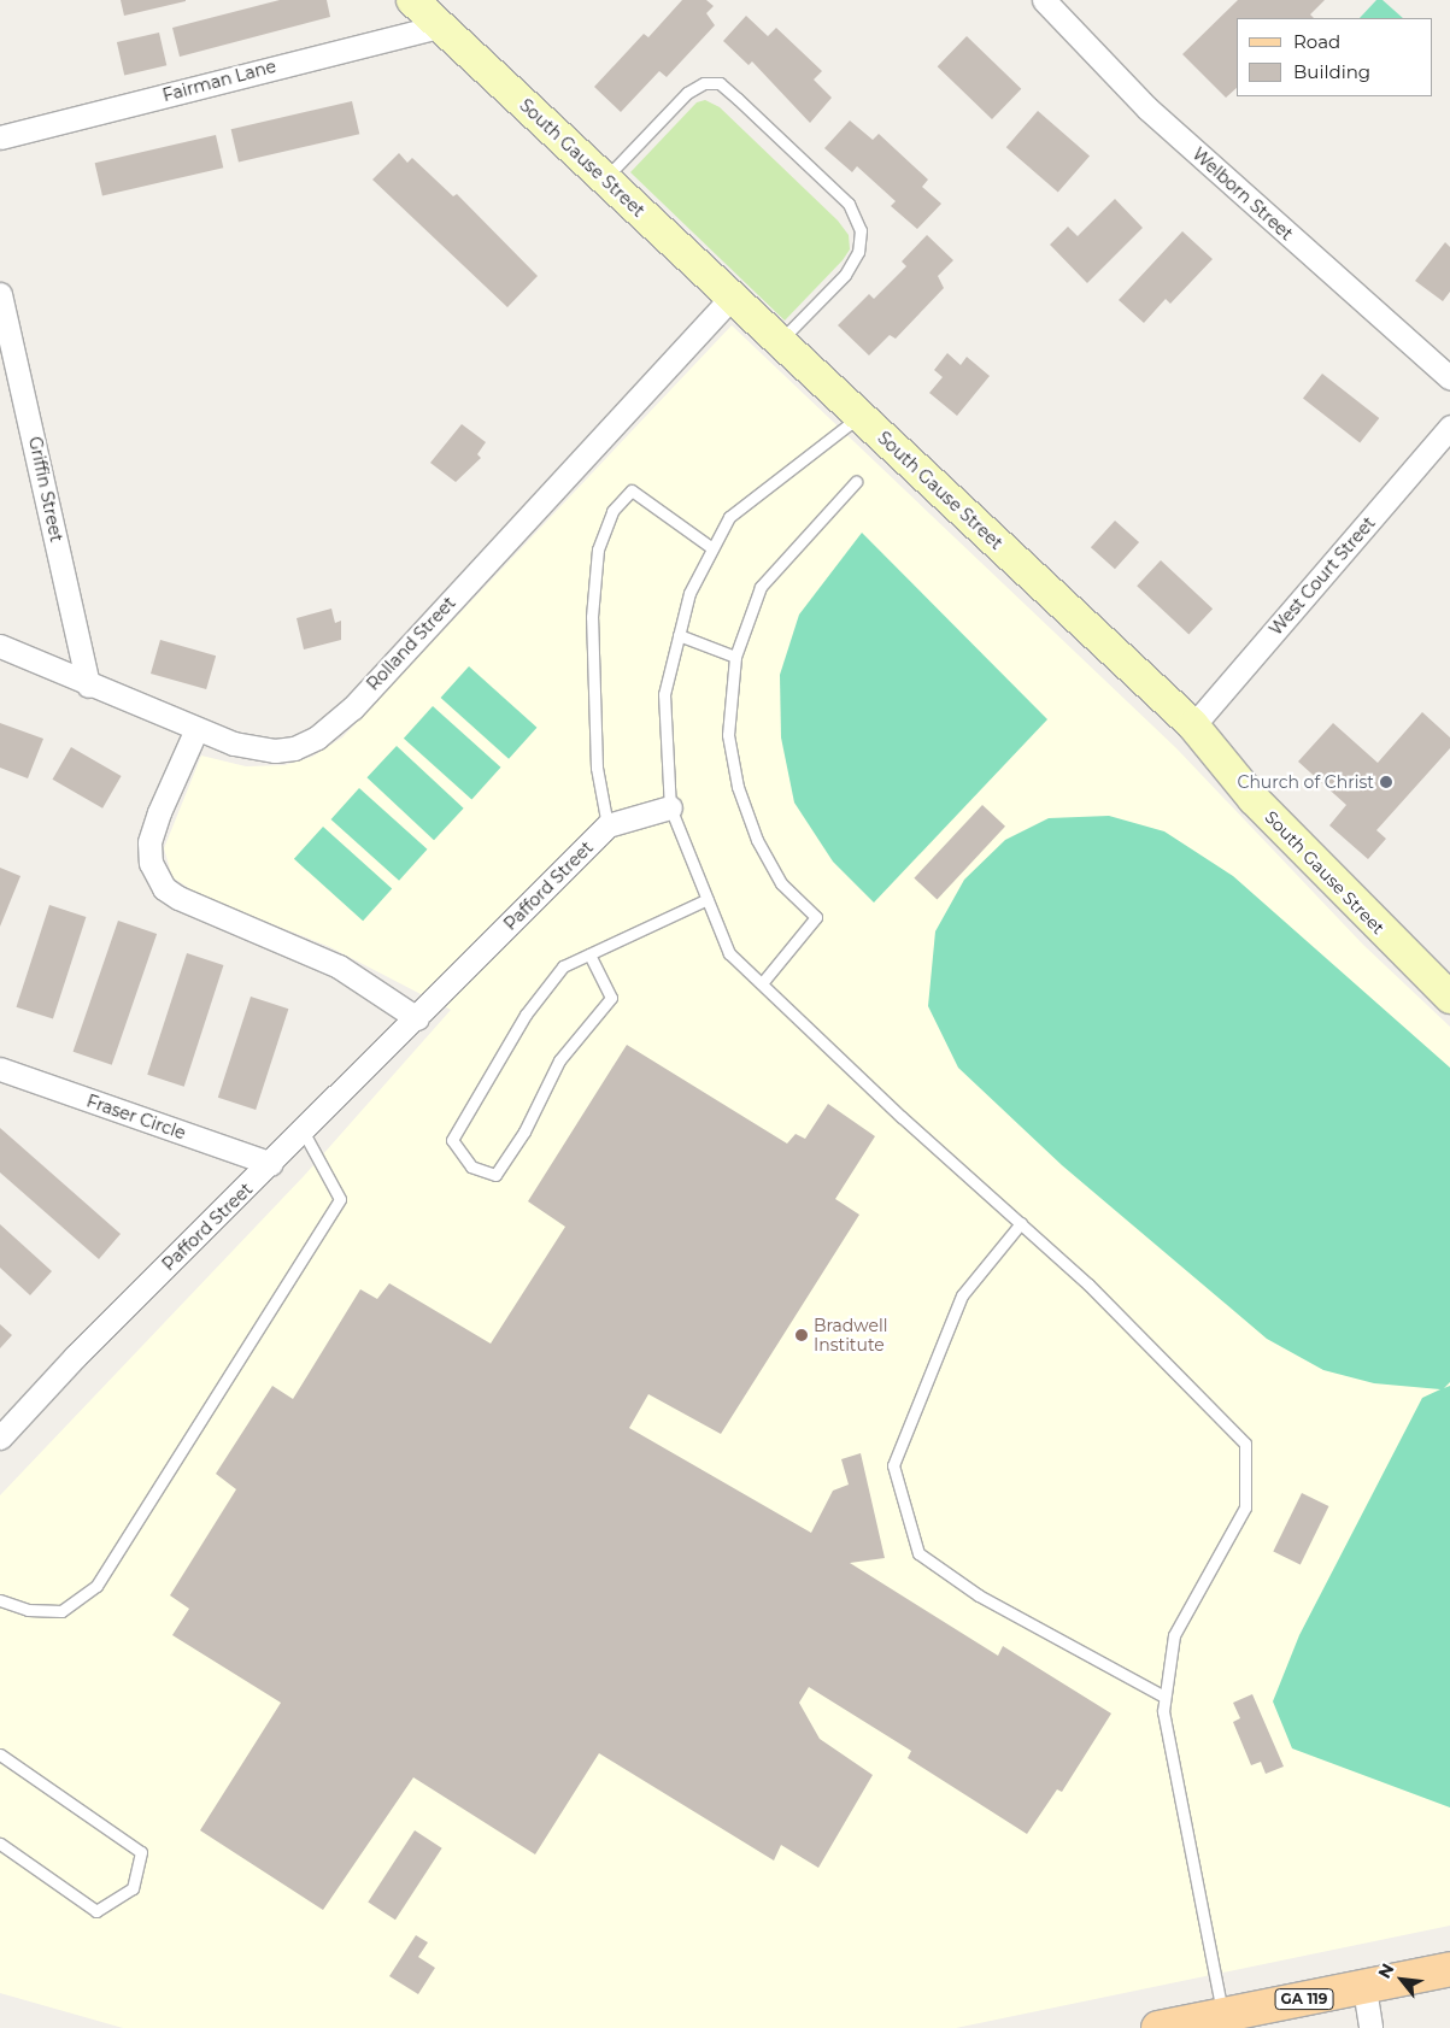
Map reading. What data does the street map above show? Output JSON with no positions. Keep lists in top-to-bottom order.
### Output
{
  "streets": {
    "main road": ["GA 119"],
    "street": [
      "Fairman Lane",
      "South Gause Street",
      "Welborn Street",
      "Griffin Street",
      "West Court Street",
      "Rolland Street",
      "Pafford Street",
      "Fraser Circle"
    ]
  },
  "crossings": [
    ["Fairman Lane", "South Gause Street"],
    ["South Gause Street", "West Court Street"],
    ["South Gause Street", "Rolland Street"],
    ["Griffin Street", "Rolland Street"],
    ["Pafford Street", "Fraser Circle"]
  ],
  "places": ["Church of Christ", "Bradwell Institute"],
  "legend": ["Road", "Building"],
  "north": "top left"
}
